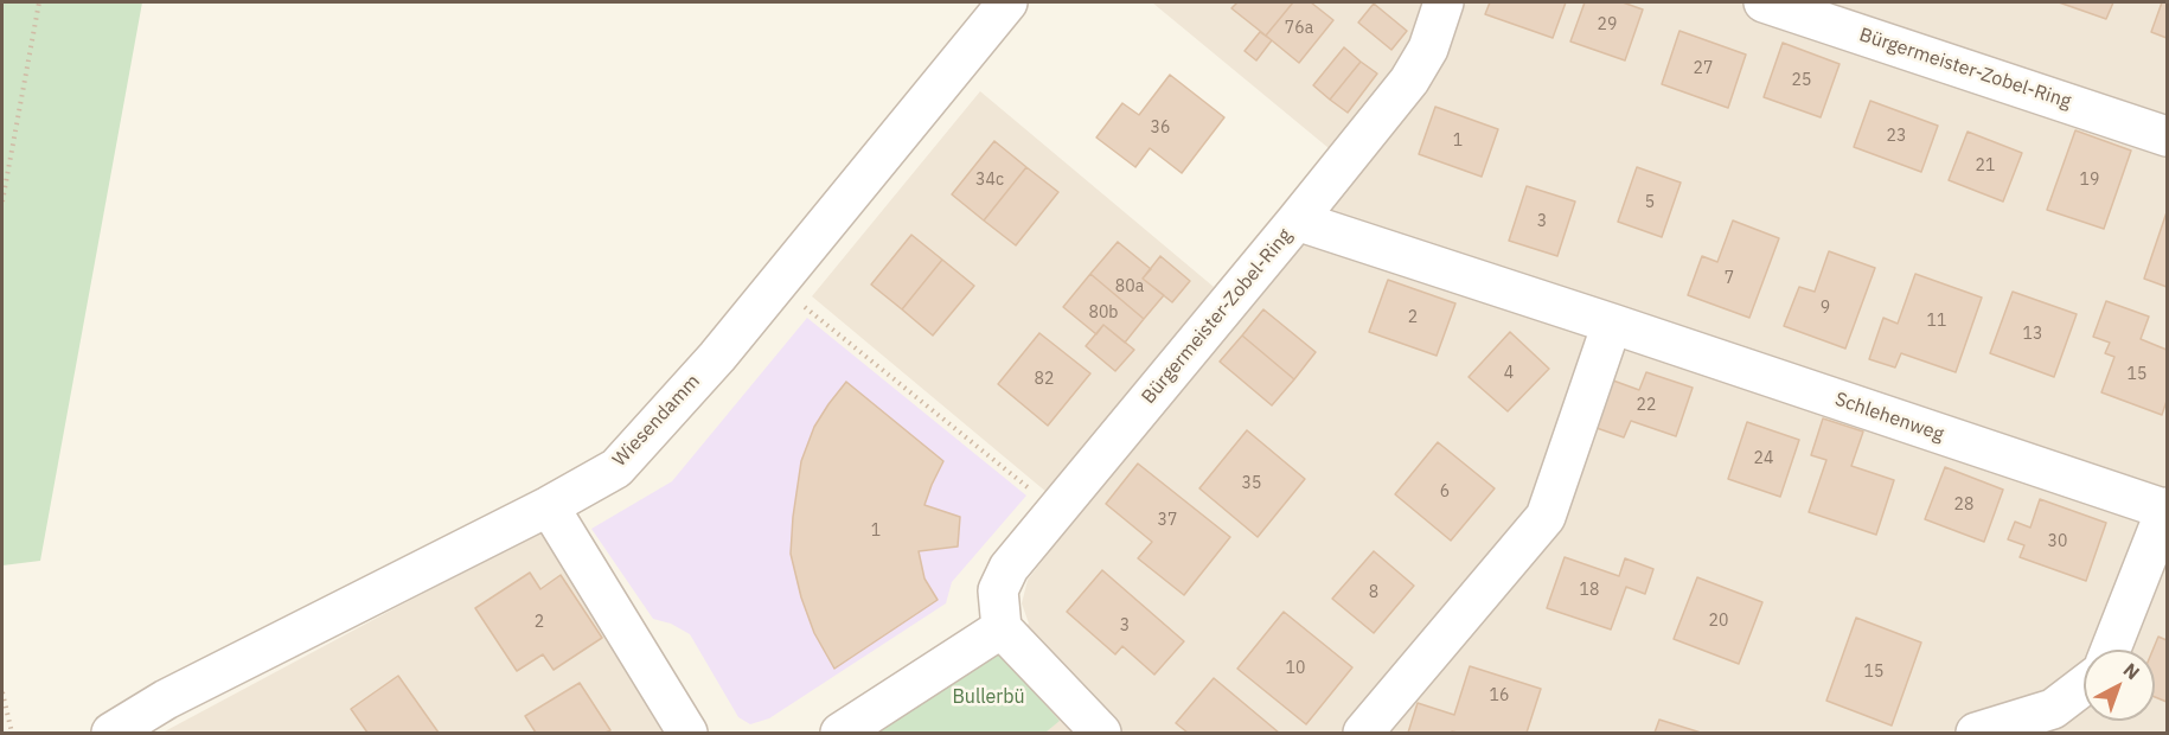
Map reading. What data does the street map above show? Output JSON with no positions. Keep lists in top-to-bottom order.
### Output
{
  "streets": {
    "street": ["Bürgermeister-Zobel-Ring", "Schlehenweg", "Wiesendamm"]
  },
  "crossings": [
    ["Bürgermeister-Zobel-Ring", "Schlehenweg"]
  ],
  "parks": ["Bullerbü"],
  "house_numbers": [
    "29",
    "76a",
    "27",
    "25",
    "36",
    "23",
    "1",
    "21",
    "34c",
    "19",
    "5",
    "3",
    "7",
    "80a",
    "9",
    "80b",
    "2",
    "11",
    "13",
    "4",
    "15",
    "82",
    "22",
    "24",
    "35",
    "6",
    "28",
    "37",
    "1",
    "30",
    "18",
    "8",
    "20",
    "2",
    "3",
    "10",
    "15",
    "16"
  ],
  "north": "top right"
}
